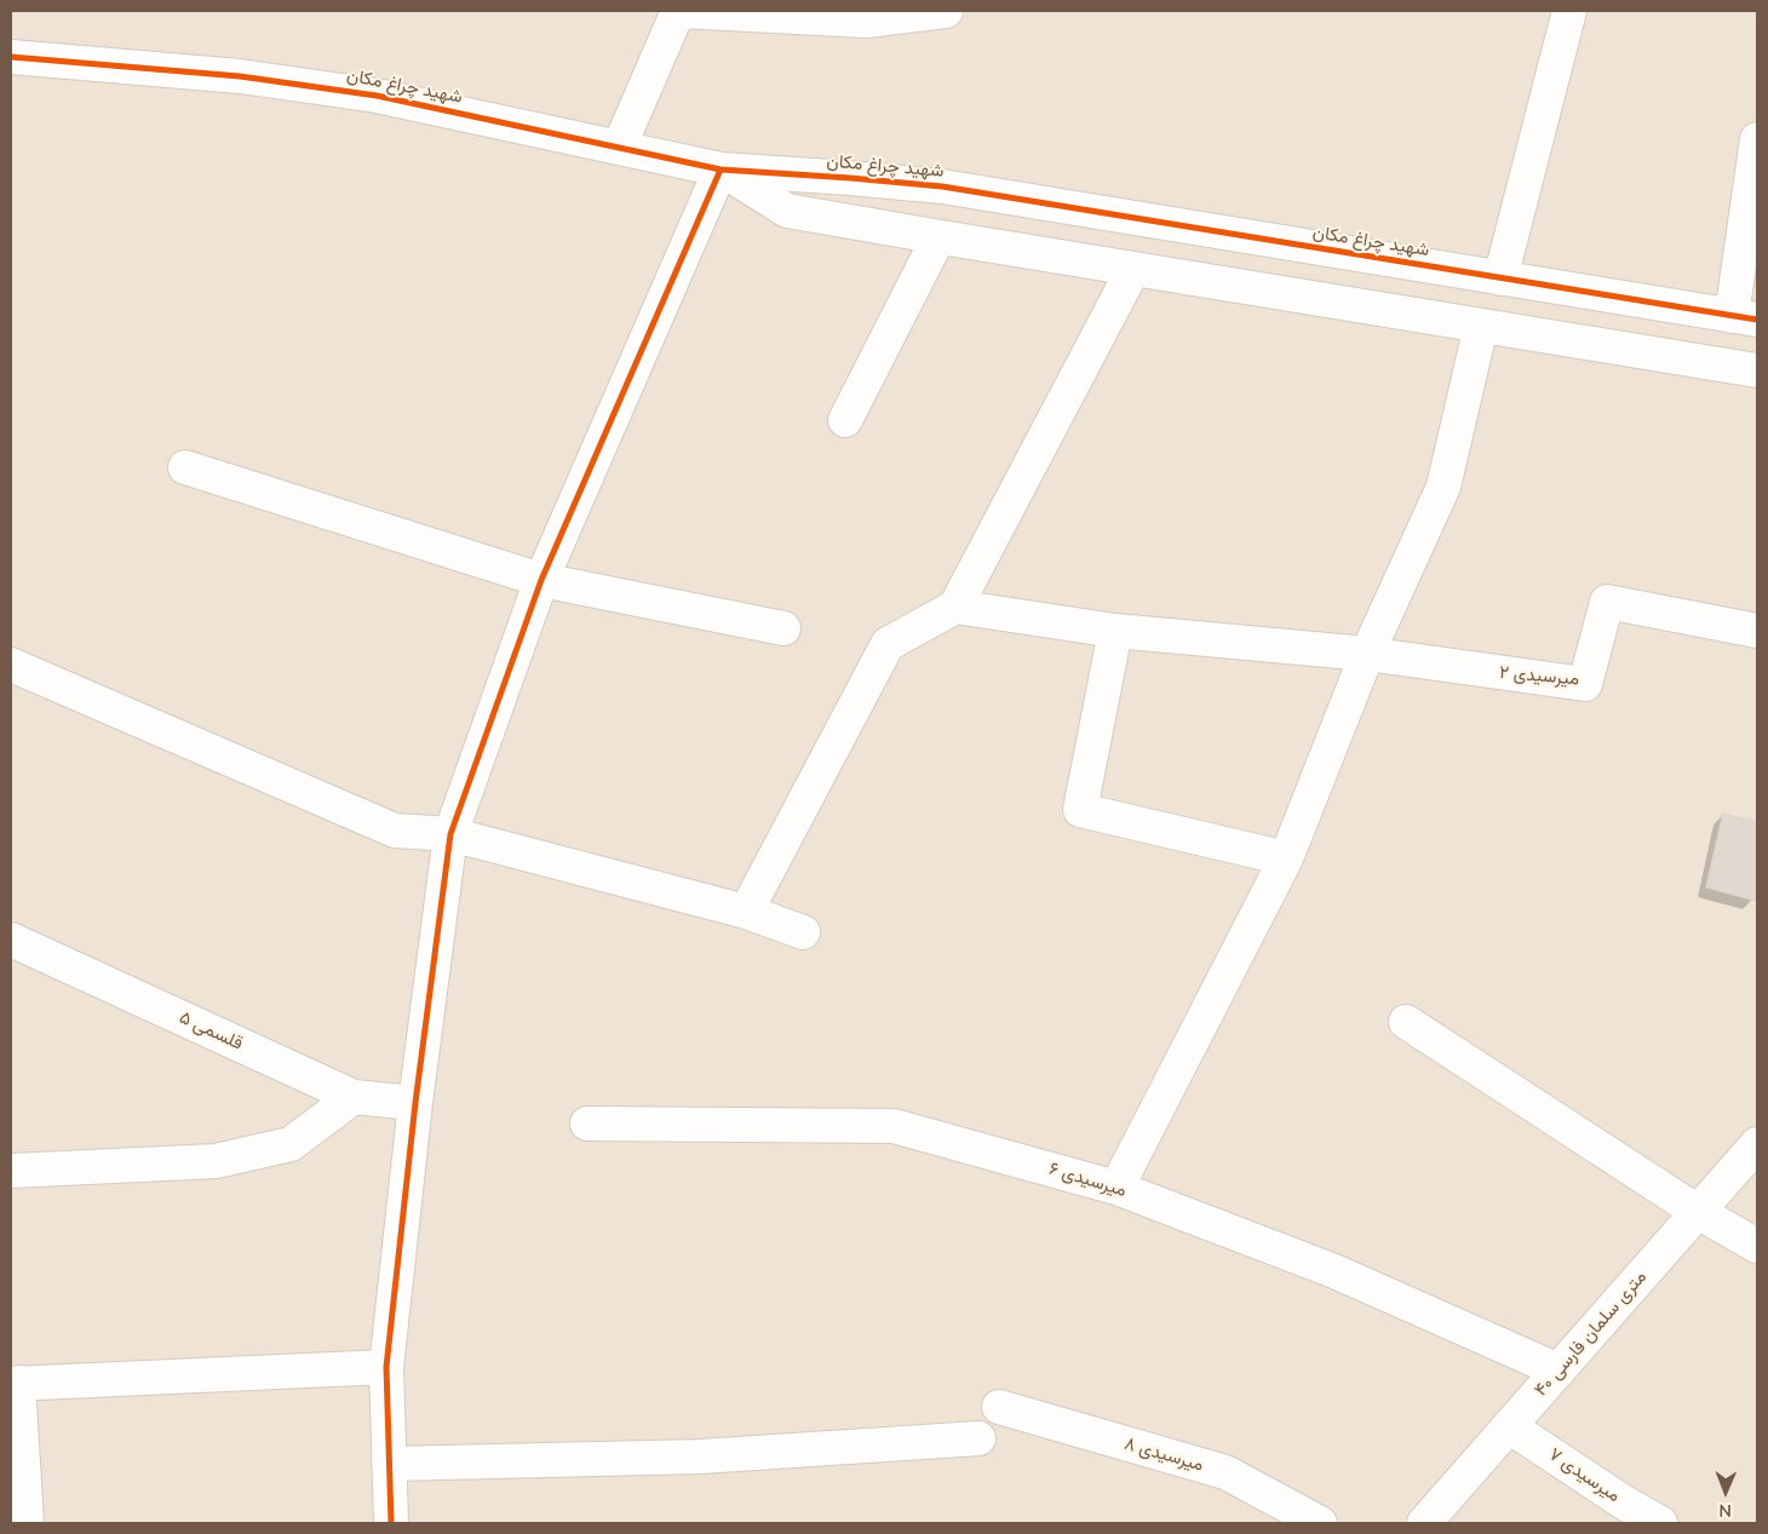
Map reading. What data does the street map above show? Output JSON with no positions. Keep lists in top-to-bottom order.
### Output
{
  "streets": {
    "street": [
      "شهید چراغ مکان",
      "میرسیدی ۲",
      "قلسمی ۵",
      "میرسیدی ۶",
      "۴۰ متری سلمان فارسی",
      "میرسیدی ۸",
      "میرسیدی ۷"
    ]
  },
  "crossings": [
    ["میرسیدی ۶", "۴۰ متری سلمان فارسی"],
    ["۴۰ متری سلمان فارسی", "میرسیدی ۷"]
  ],
  "north": "bottom"
}
